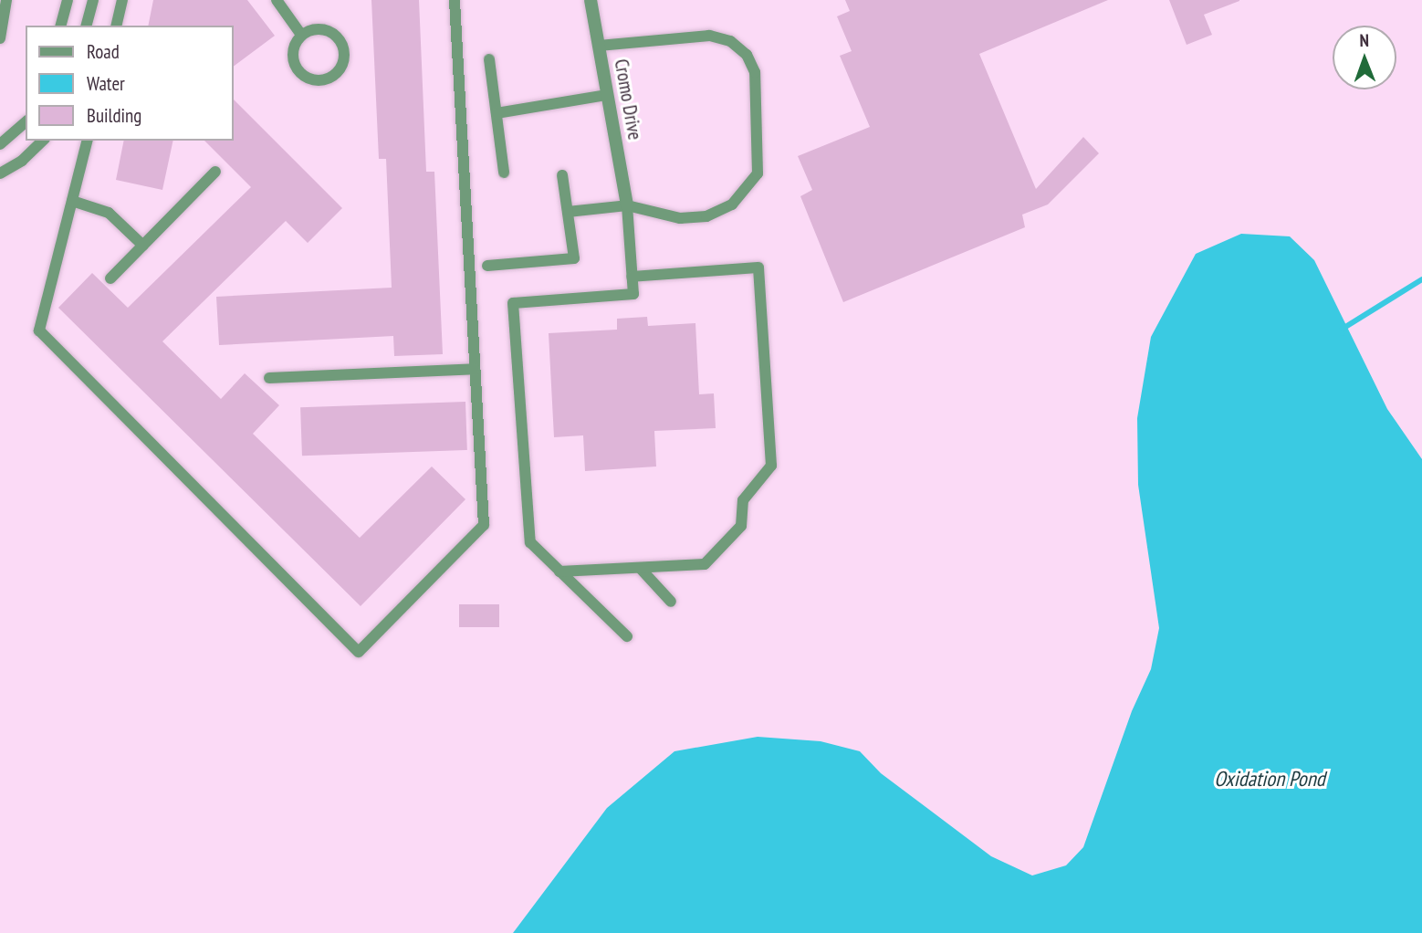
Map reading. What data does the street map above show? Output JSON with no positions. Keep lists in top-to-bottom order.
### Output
{
  "streets": {
    "street": ["Cromo Drive"]
  },
  "water": ["Oxidation Pond"],
  "legend": ["Road", "Water", "Building"],
  "north": "top"
}
